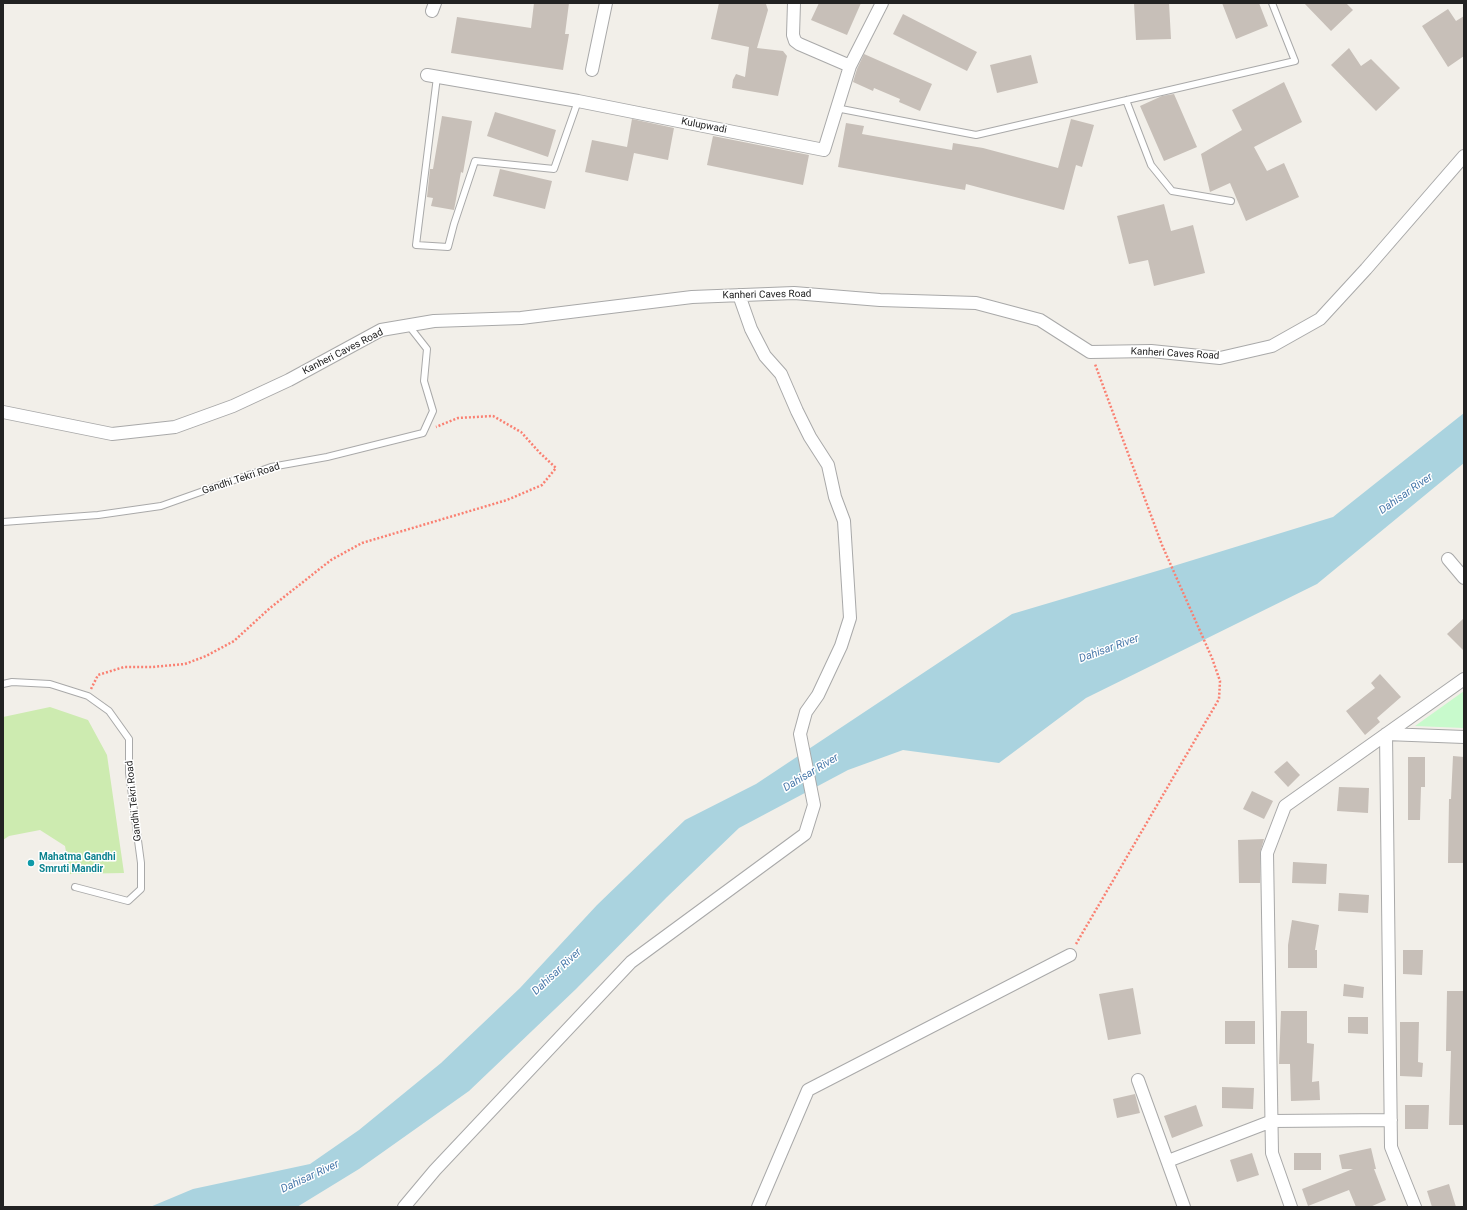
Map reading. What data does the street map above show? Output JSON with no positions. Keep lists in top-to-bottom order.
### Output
{
  "streets": {
    "street": ["Kulupwadi", "Kanheri Caves Road"],
    "lane": ["Gandhi Tekri Road"]
  },
  "water": ["Dahisar River"],
  "places": ["Mahatma Gandhi Smruti Mandir"]
}
